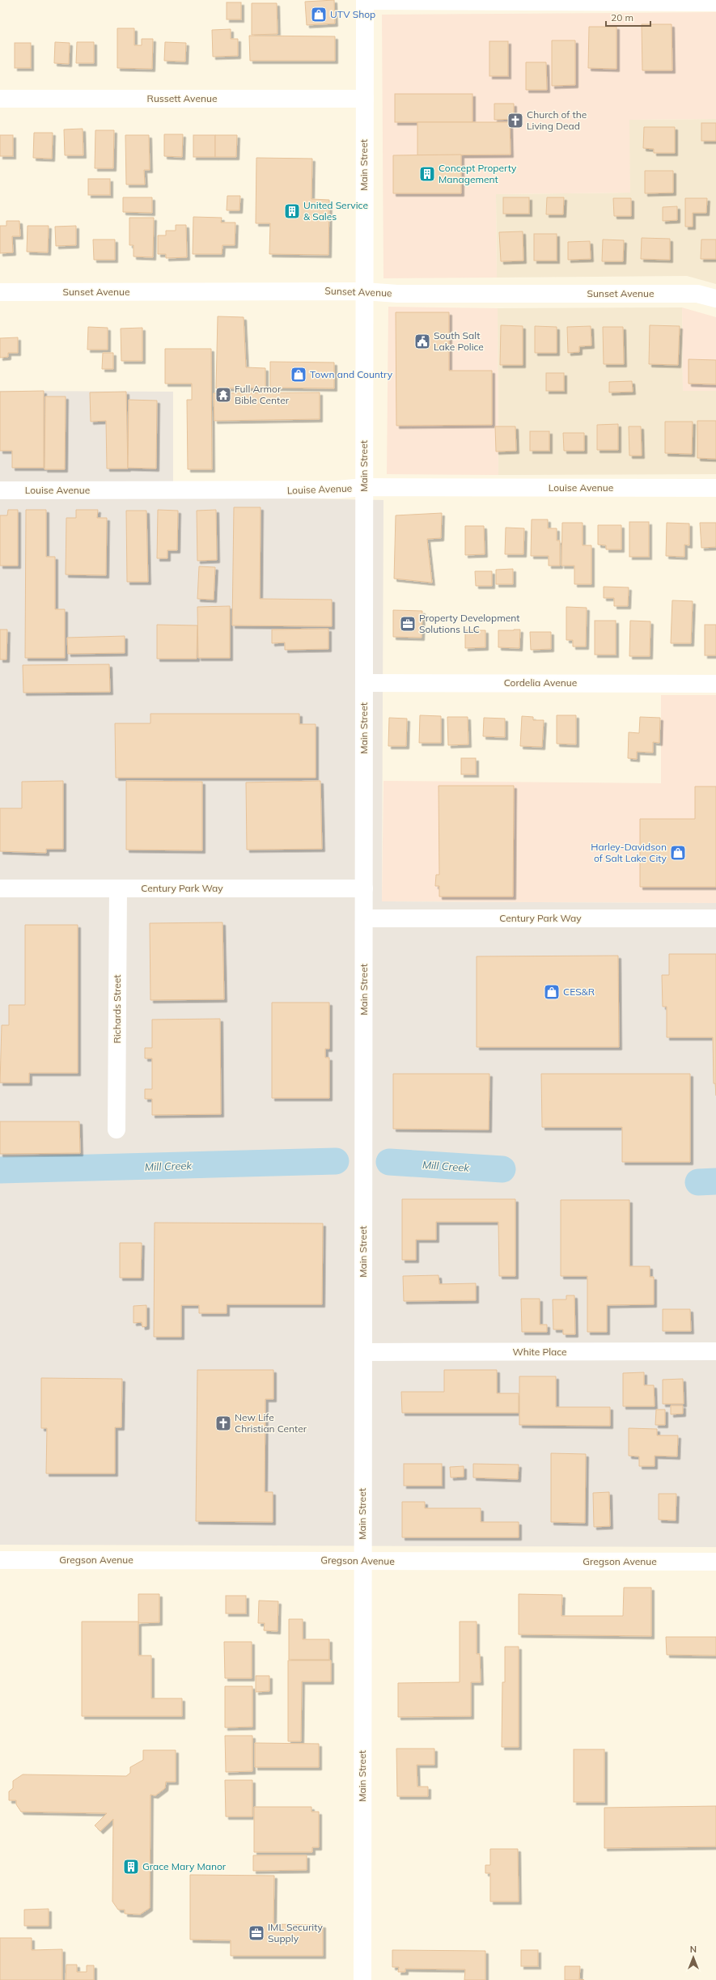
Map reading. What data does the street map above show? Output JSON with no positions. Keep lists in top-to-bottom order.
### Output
{
  "streets": {
    "street": [
      "Russett Avenue",
      "Main Street",
      "Sunset Avenue",
      "Louise Avenue",
      "Cordelia Avenue",
      "Century Park Way",
      "Richards Street",
      "White Place",
      "Gregson Avenue"
    ]
  },
  "crossings": [
    ["Russett Avenue", "Main Street"],
    ["Main Street", "Sunset Avenue"],
    ["Main Street", "Louise Avenue"],
    ["Main Street", "Cordelia Avenue"],
    ["Main Street", "Century Park Way"],
    ["Main Street", "White Place"],
    ["Main Street", "Gregson Avenue"],
    ["Century Park Way", "Richards Street"]
  ],
  "water": ["Mill Creek"],
  "places": {
    "shop": [
      "UTV Shop",
      "Town and Country",
      "Harley-Davidson of Salt Lake City",
      "CES&R"
    ],
    "church": ["Church of the Living Dead", "New Life Christian Center"],
    "building": ["Concept Property Management", "United Service & Sales", "Grace Mary Manor"],
    "public building": ["South Salt Lake Police"],
    "temple": ["Full Armor Bible Center"],
    "office": ["Property Development Solutions LLC", "IML Security Supply"]
  },
  "scale_bar": "20 m",
  "north": "top"
}
